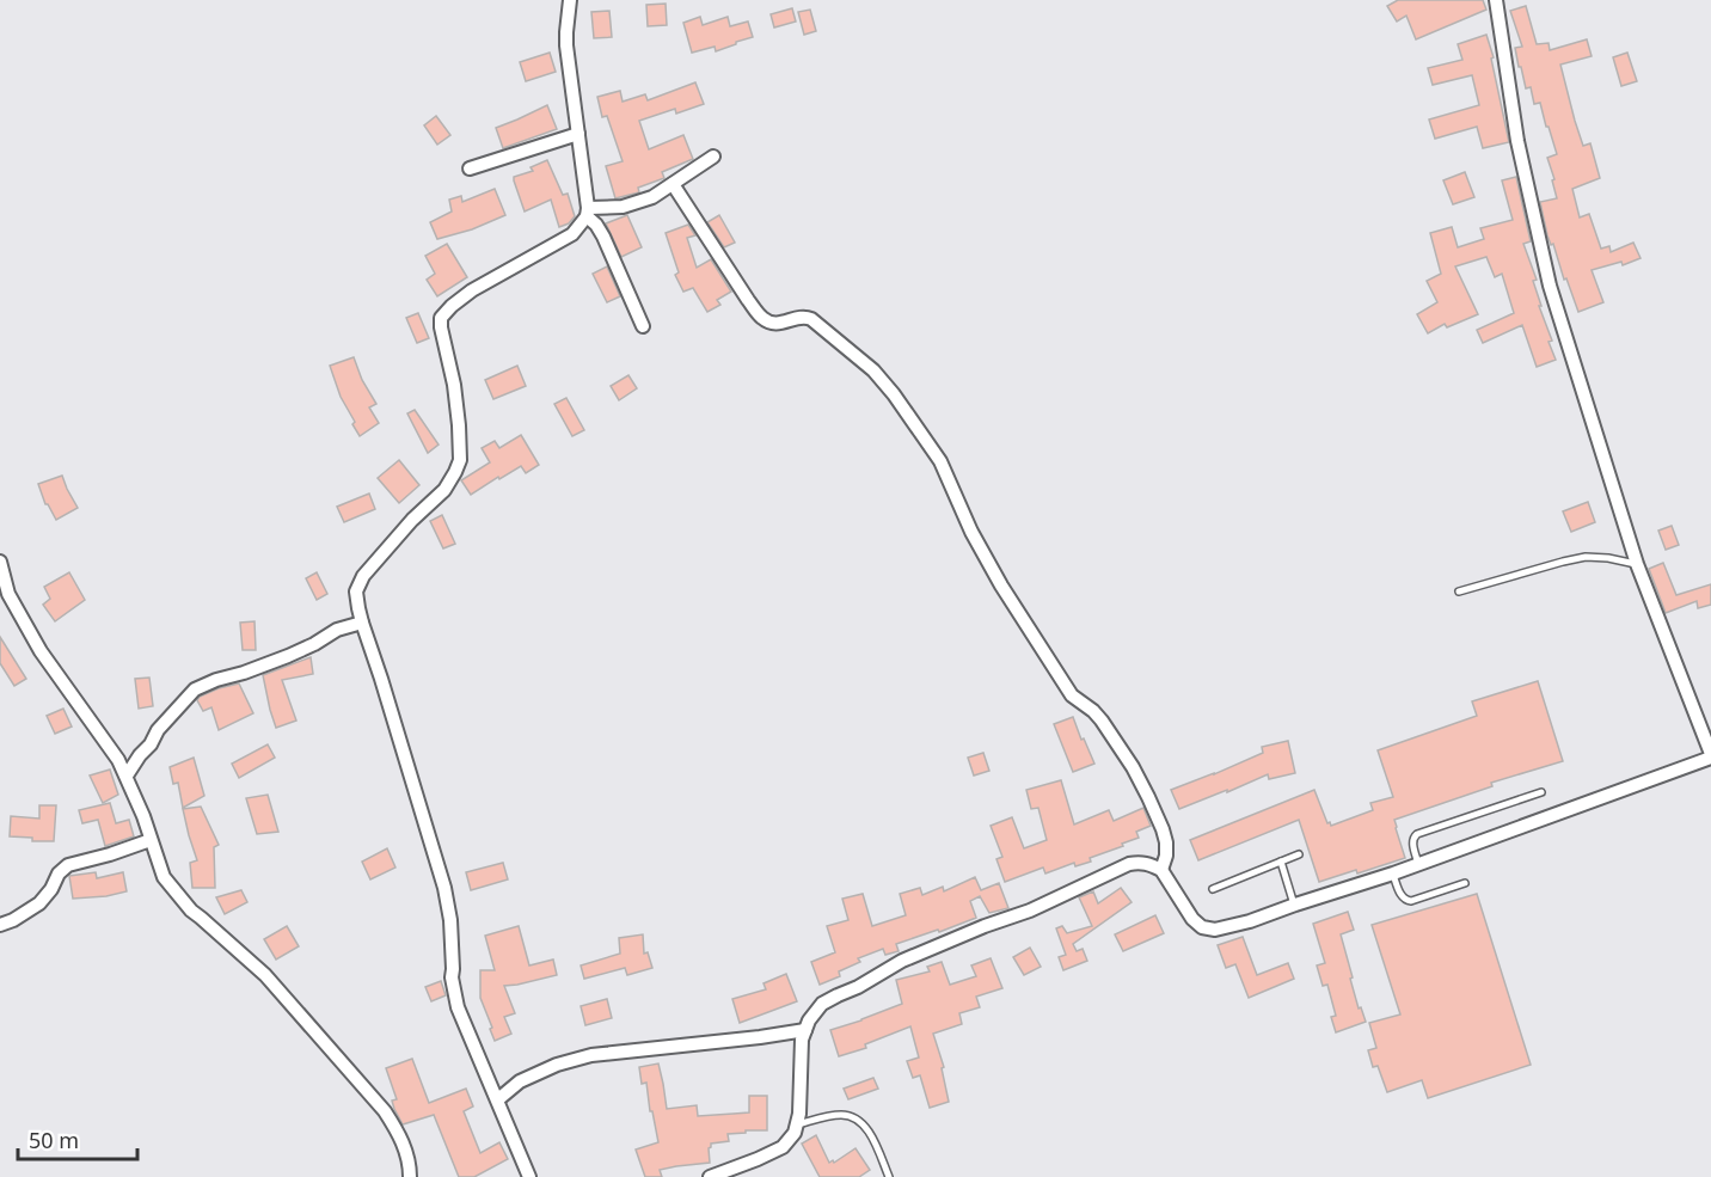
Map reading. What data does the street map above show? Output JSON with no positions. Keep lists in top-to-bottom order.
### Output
{
  "scale_bar": "50 m"
}
